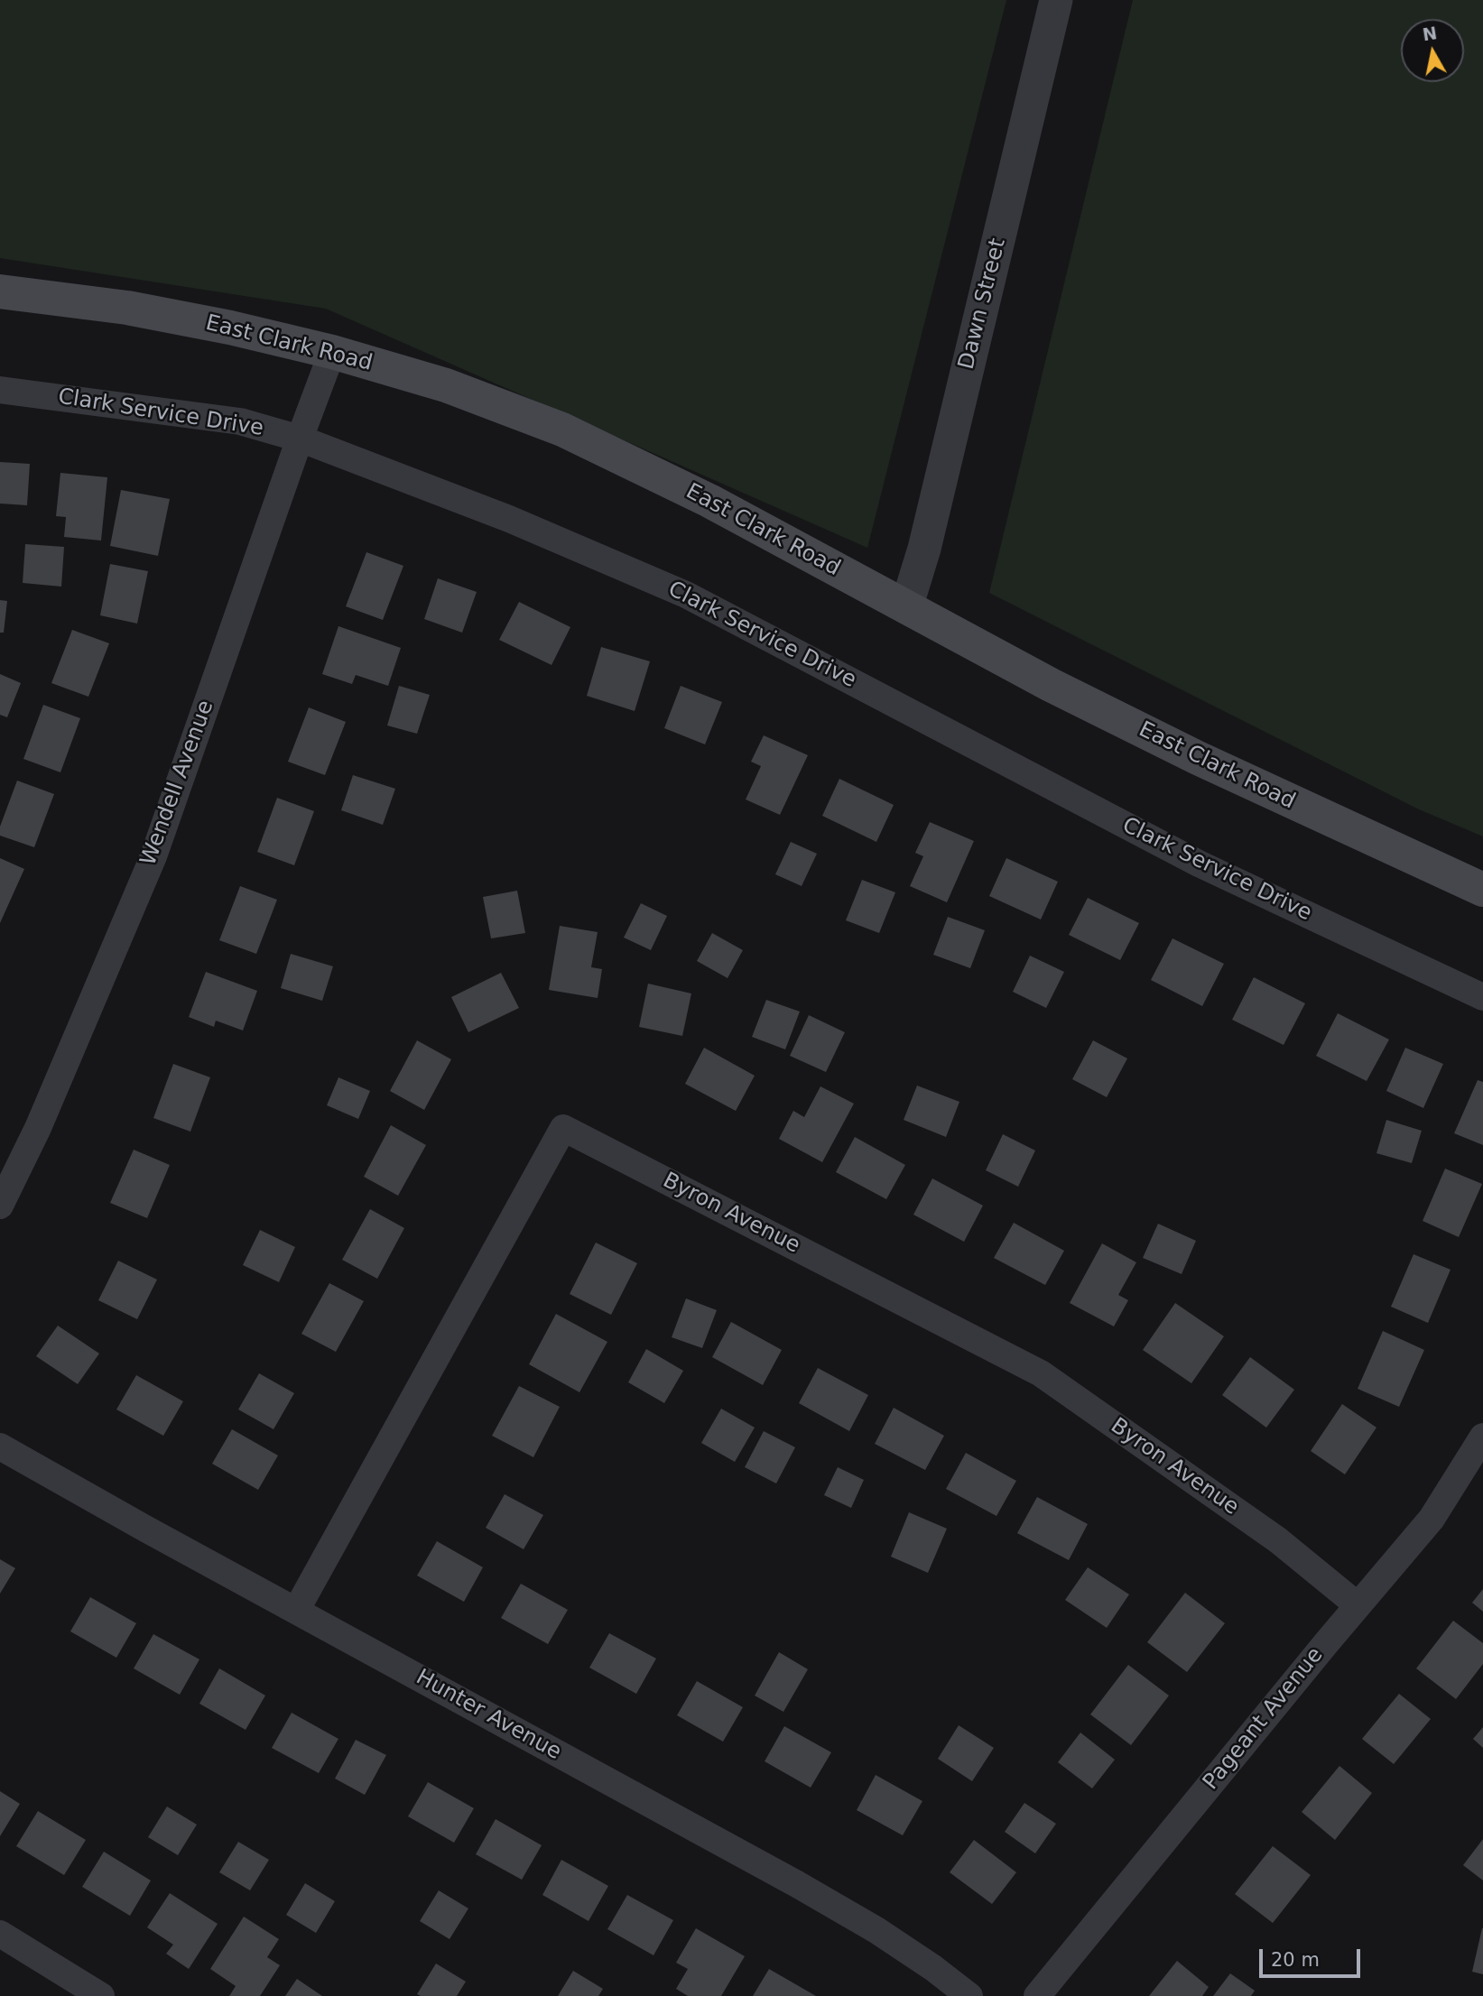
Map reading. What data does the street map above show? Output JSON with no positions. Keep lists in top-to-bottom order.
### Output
{
  "streets": {
    "main road": ["East Clark Road"],
    "street": [
      "Dawn Street",
      "Clark Service Drive",
      "Wendell Avenue",
      "Byron Avenue",
      "Hunter Avenue",
      "Pageant Avenue"
    ]
  },
  "crossings": [
    ["Dawn Street", "East Clark Road"],
    ["East Clark Road", "Wendell Avenue"],
    ["Clark Service Drive", "Wendell Avenue"],
    ["Byron Avenue", "Hunter Avenue"],
    ["Byron Avenue", "Pageant Avenue"]
  ],
  "scale_bar": "20 m",
  "north": "top"
}
